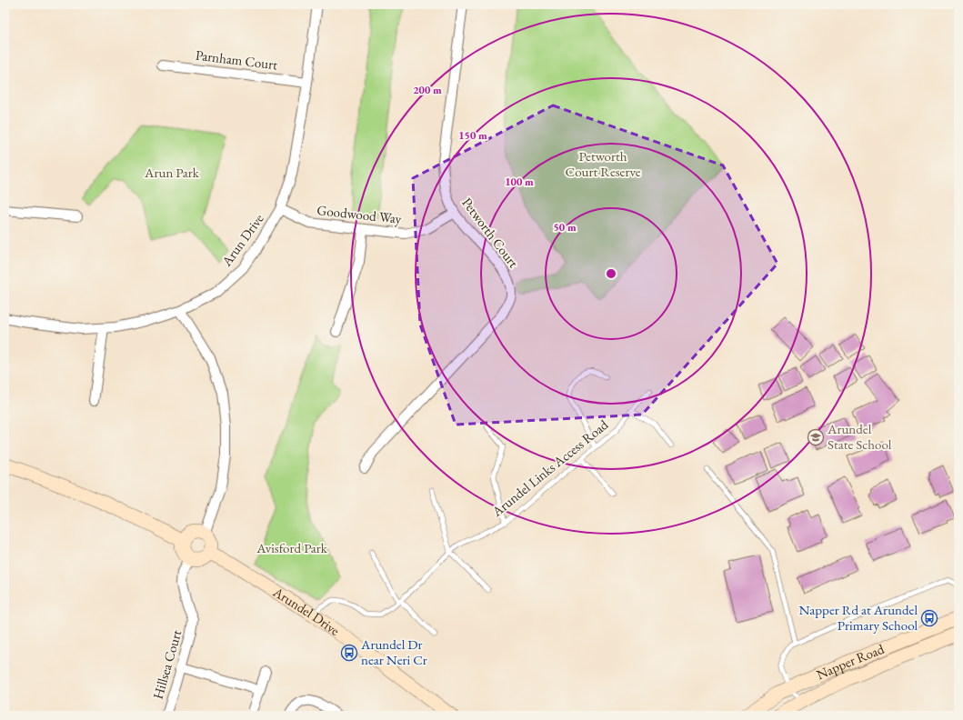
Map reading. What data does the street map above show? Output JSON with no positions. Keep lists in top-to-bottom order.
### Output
{
  "streets": {
    "main road": ["Arundel Drive", "Napper Road"],
    "street": [
      "Parnham Court",
      "Goodwood Way",
      "Petworth Court",
      "Arun Drive",
      "Hillsea Court"
    ],
    "lane": ["Arundel Links Access Road"]
  },
  "crossings": [
    ["Parnham Court", "Arun Drive"],
    ["Goodwood Way", "Petworth Court"],
    ["Goodwood Way", "Arun Drive"],
    ["Arundel Links Access Road", "Arundel Drive"],
    ["Arundel Drive", "Hillsea Court"]
  ],
  "parks": ["Petworth Court Reserve", "Arun Park", "Avisford Park"],
  "places": {
    "school or university": ["Arundel State School"],
    "bus stop": ["Napper Rd at Arundel Primary School", "Arundel Dr near Neri Cr"]
  },
  "rings": [
    "200 m",
    "150 m",
    "100 m",
    "50 m"
  ]
}
